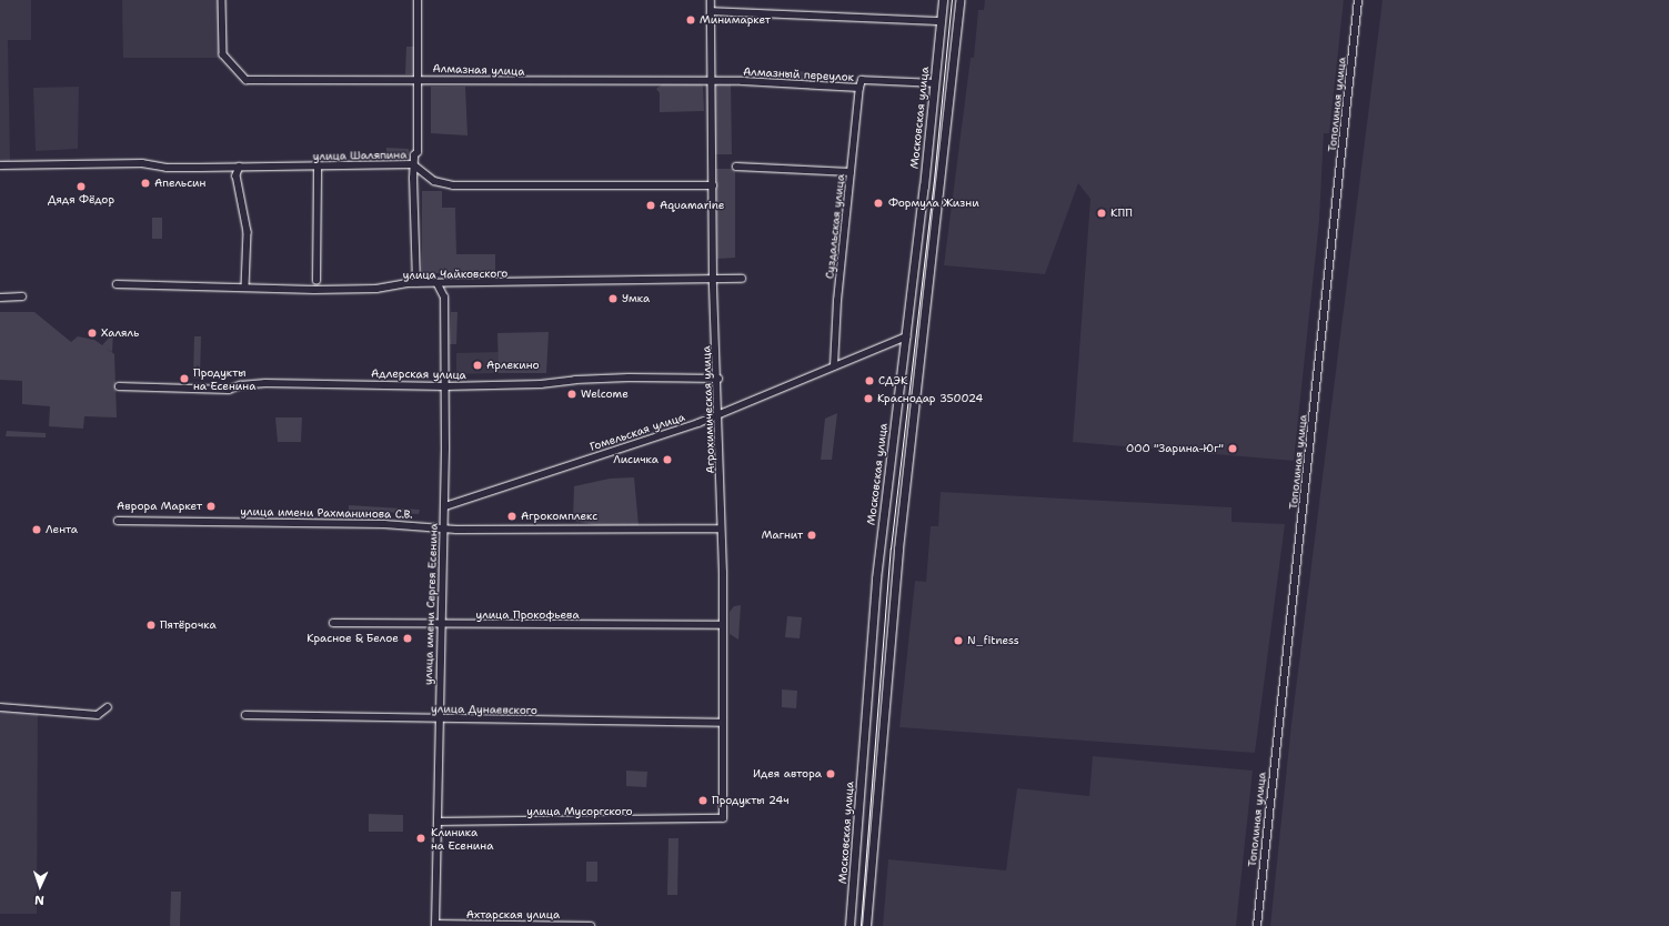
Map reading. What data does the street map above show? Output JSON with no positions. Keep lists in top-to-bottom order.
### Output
{
  "streets": {
    "street": [
      "Алмазная улица",
      "Алмазный переулок",
      "Тополиная улица",
      "Московская улица",
      "улица Шаляпина",
      "Суздальская улица",
      "улица Чайковского",
      "Адлерская улица",
      "Агрохимическая улица",
      "Гомельская улица",
      "улица имени Рахманинова С.В.",
      "улица имени Сергея Есенина",
      "улица Прокофьева",
      "улица Дунаевского",
      "улица Мусоргского",
      "Ахтарская улица"
    ]
  },
  "crossings": [
    ["Алмазная улица", "Алмазный переулок"],
    ["Алмазная улица", "Агрохимическая улица"],
    ["Алмазный переулок", "Московская улица"],
    ["Алмазный переулок", "Суздальская улица"],
    ["Алмазный переулок", "Агрохимическая улица"],
    ["Московская улица", "Гомельская улица"],
    ["улица Шаляпина", "Агрохимическая улица"],
    ["Суздальская улица", "Гомельская улица"],
    ["улица Чайковского", "Агрохимическая улица"],
    ["улица Чайковского", "улица имени Сергея Есенина"],
    ["Адлерская улица", "Агрохимическая улица"],
    ["Адлерская улица", "улица имени Сергея Есенина"],
    ["Агрохимическая улица", "Гомельская улица"],
    ["Агрохимическая улица", "улица имени Рахманинова С.В."],
    ["Агрохимическая улица", "улица Прокофьева"],
    ["Агрохимическая улица", "улица Дунаевского"],
    ["Агрохимическая улица", "улица Мусоргского"],
    ["Гомельская улица", "улица имени Сергея Есенина"],
    ["улица имени Рахманинова С.В.", "улица имени Сергея Есенина"],
    ["улица имени Сергея Есенина", "улица Прокофьева"],
    ["улица имени Сергея Есенина", "улица Дунаевского"],
    ["улица имени Сергея Есенина", "улица Мусоргского"],
    ["улица имени Сергея Есенина", "Ахтарская улица"]
  ],
  "places": [
    "Минимаркет",
    "Апельсин",
    "Дядя Фёдор",
    "Формула Жизни",
    "Aquamarine",
    "КПП",
    "Умка",
    "Халяль",
    "Арлекино",
    "Продукты на Есенина",
    "СДЭК",
    "Welcome",
    "Краснодар 350024",
    "ООО \"Зарина-Юг\"",
    "Лисичка",
    "Аврора Маркет",
    "Агрокомплекс",
    "Лента",
    "Магнит",
    "Пятёрочка",
    "Красное & Белое",
    "N_fitness",
    "Идея автора",
    "Продукты 24ч",
    "Клиника на Есенина"
  ],
  "north": "bottom"
}
